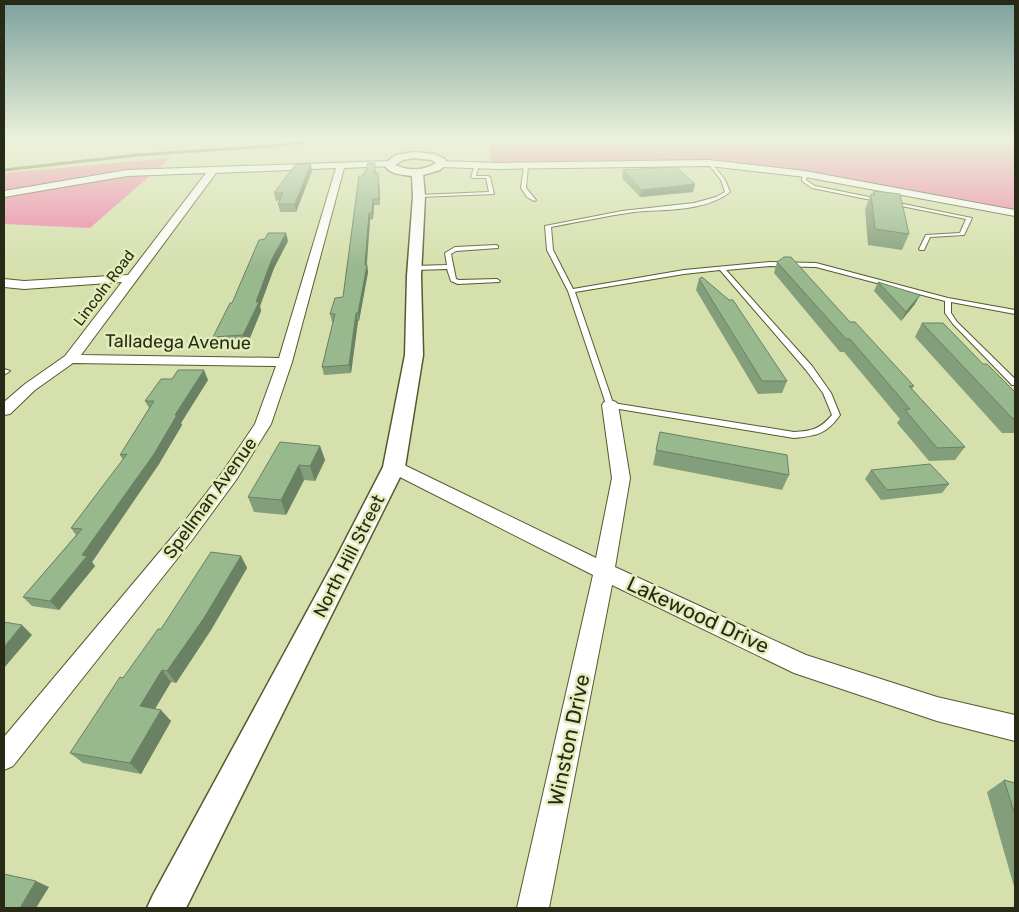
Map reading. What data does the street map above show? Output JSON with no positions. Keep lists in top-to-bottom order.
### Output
{
  "streets": {
    "street": [
      "Lincoln Road",
      "Talladega Avenue",
      "Spellman Avenue",
      "North Hill Street",
      "Lakewood Drive",
      "Winston Drive"
    ]
  },
  "crossings": [
    ["Lincoln Road", "Talladega Avenue"],
    ["Talladega Avenue", "Spellman Avenue"],
    ["North Hill Street", "Lakewood Drive"],
    ["Lakewood Drive", "Winston Drive"]
  ]
}
